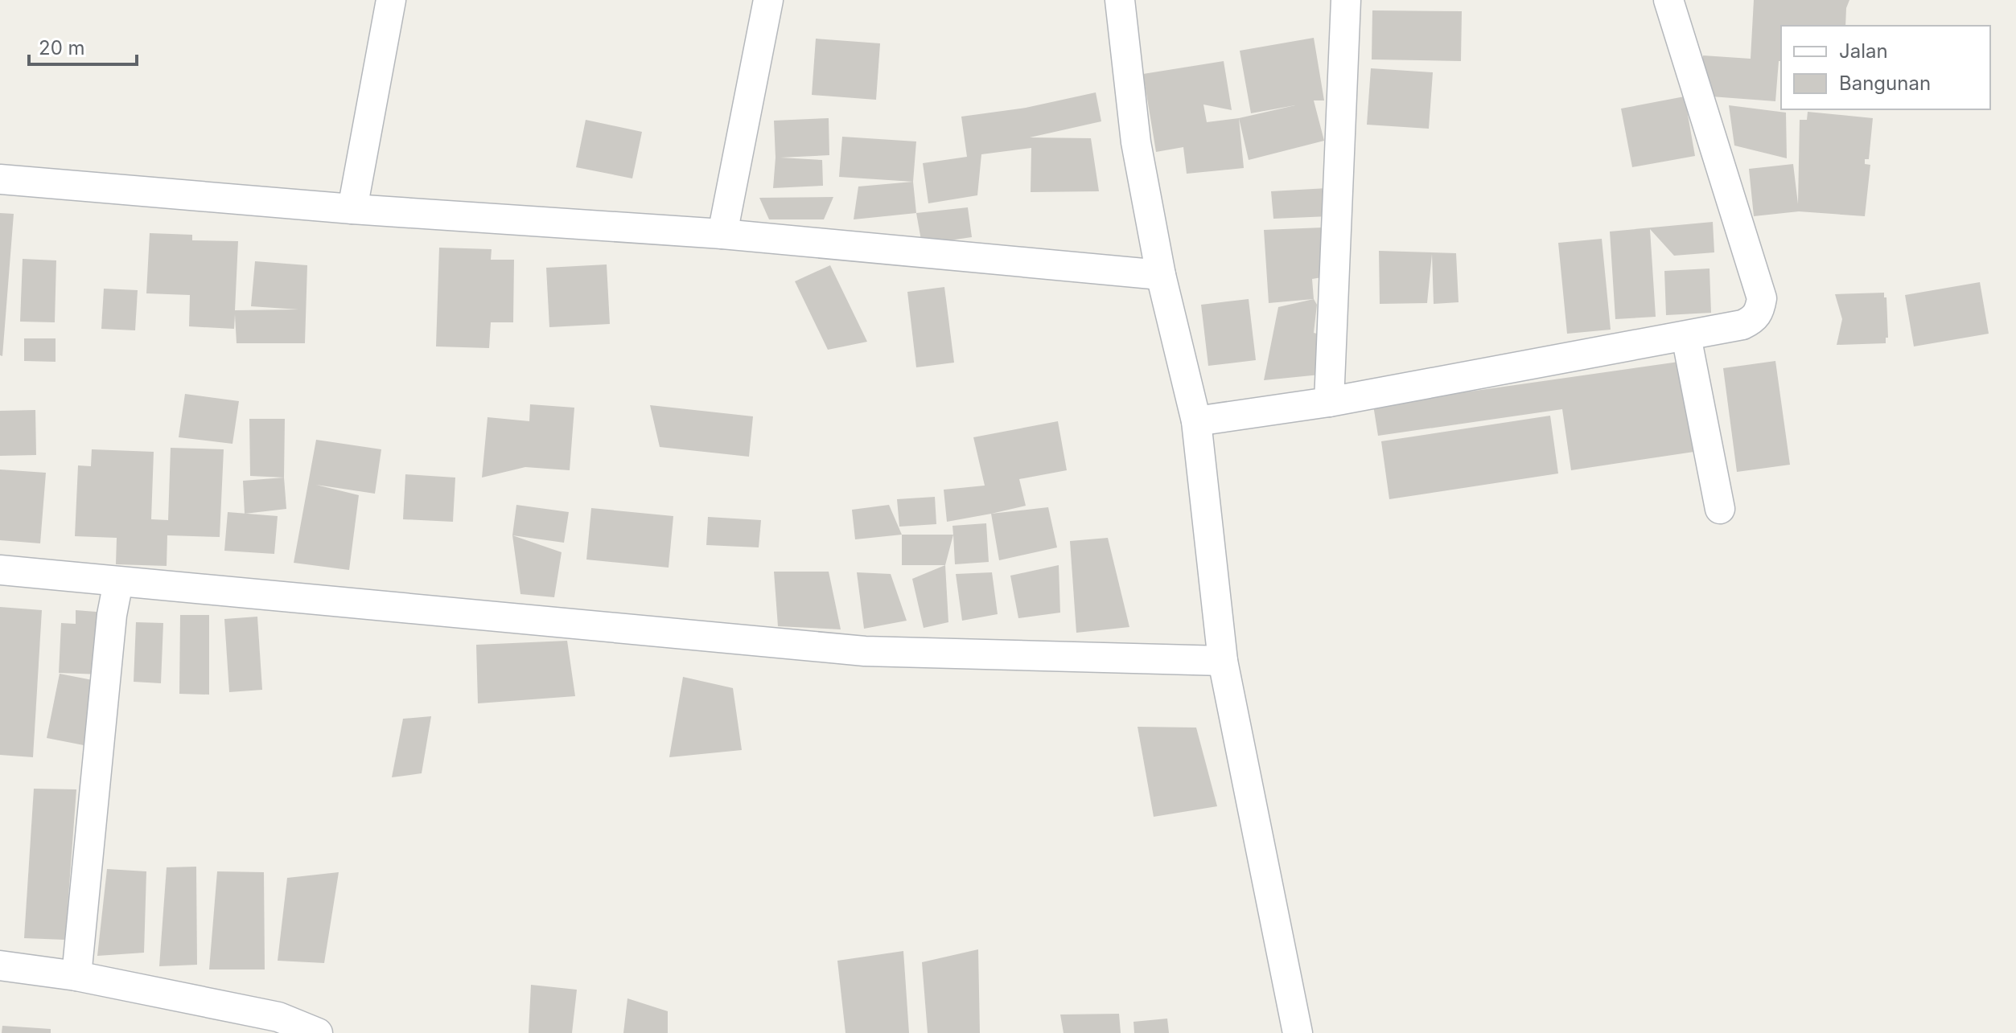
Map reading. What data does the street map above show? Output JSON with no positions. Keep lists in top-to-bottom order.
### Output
{
  "legend": ["Jalan", "Bangunan"],
  "scale_bar": "20 m"
}
